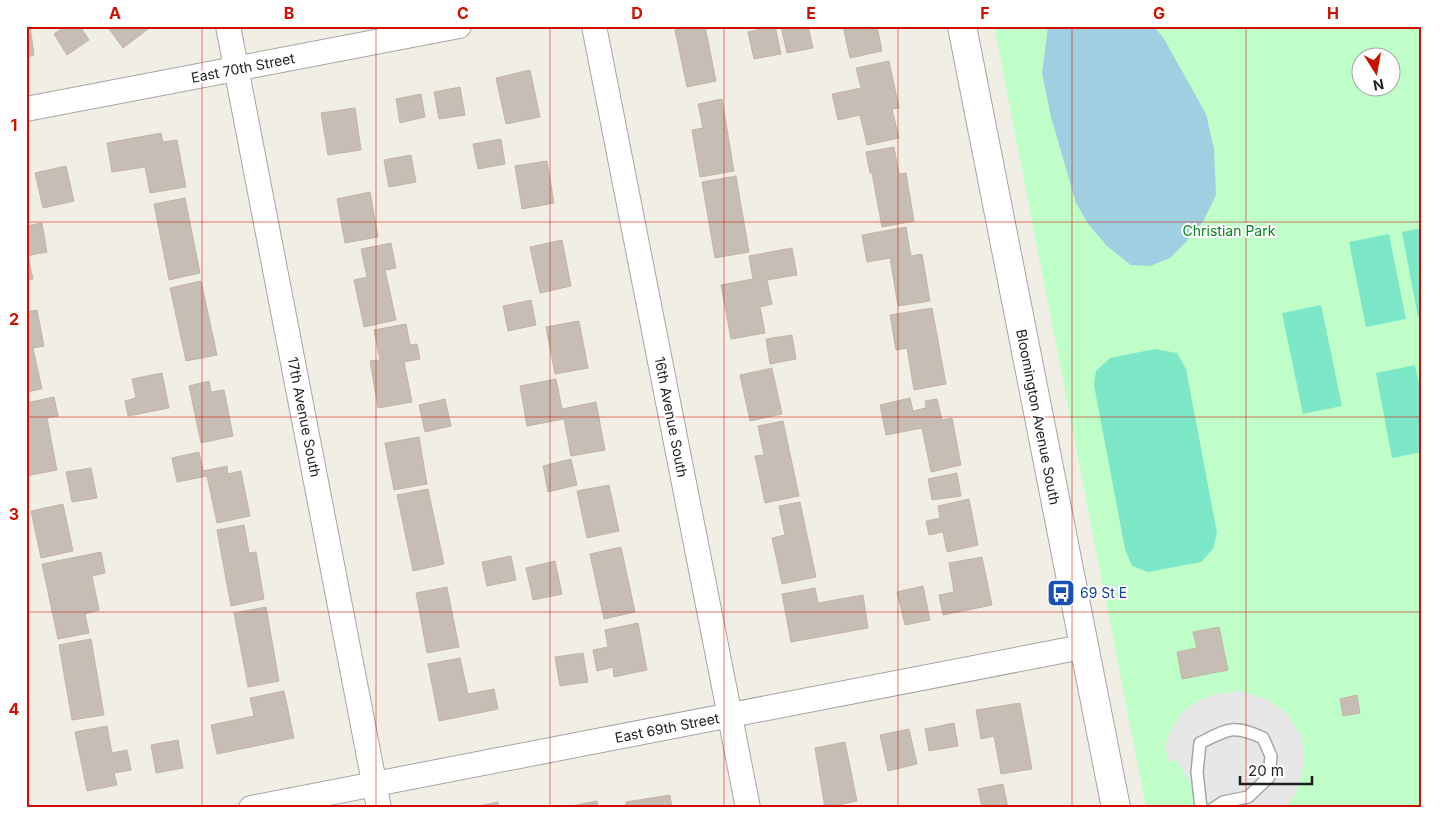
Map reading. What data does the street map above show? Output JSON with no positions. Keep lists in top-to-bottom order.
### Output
{
  "streets": {
    "street": [
      "East 70th Street",
      "17th Avenue South",
      "16th Avenue South",
      "Bloomington Avenue South",
      "East 69th Street"
    ]
  },
  "crossings": [
    ["East 70th Street", "17th Avenue South"],
    ["17th Avenue South", "East 69th Street"],
    ["16th Avenue South", "East 69th Street"],
    ["Bloomington Avenue South", "East 69th Street"]
  ],
  "parks": ["Christian Park"],
  "places": {
    "bus stop": ["69 St E"]
  },
  "scale_bar": "20 m",
  "north": "bottom",
  "grid": {
    "columns": [
      "A",
      "B",
      "C",
      "D",
      "E",
      "F",
      "G",
      "H"
    ],
    "rows": [
      "1",
      "2",
      "3",
      "4"
    ]
  }
}
